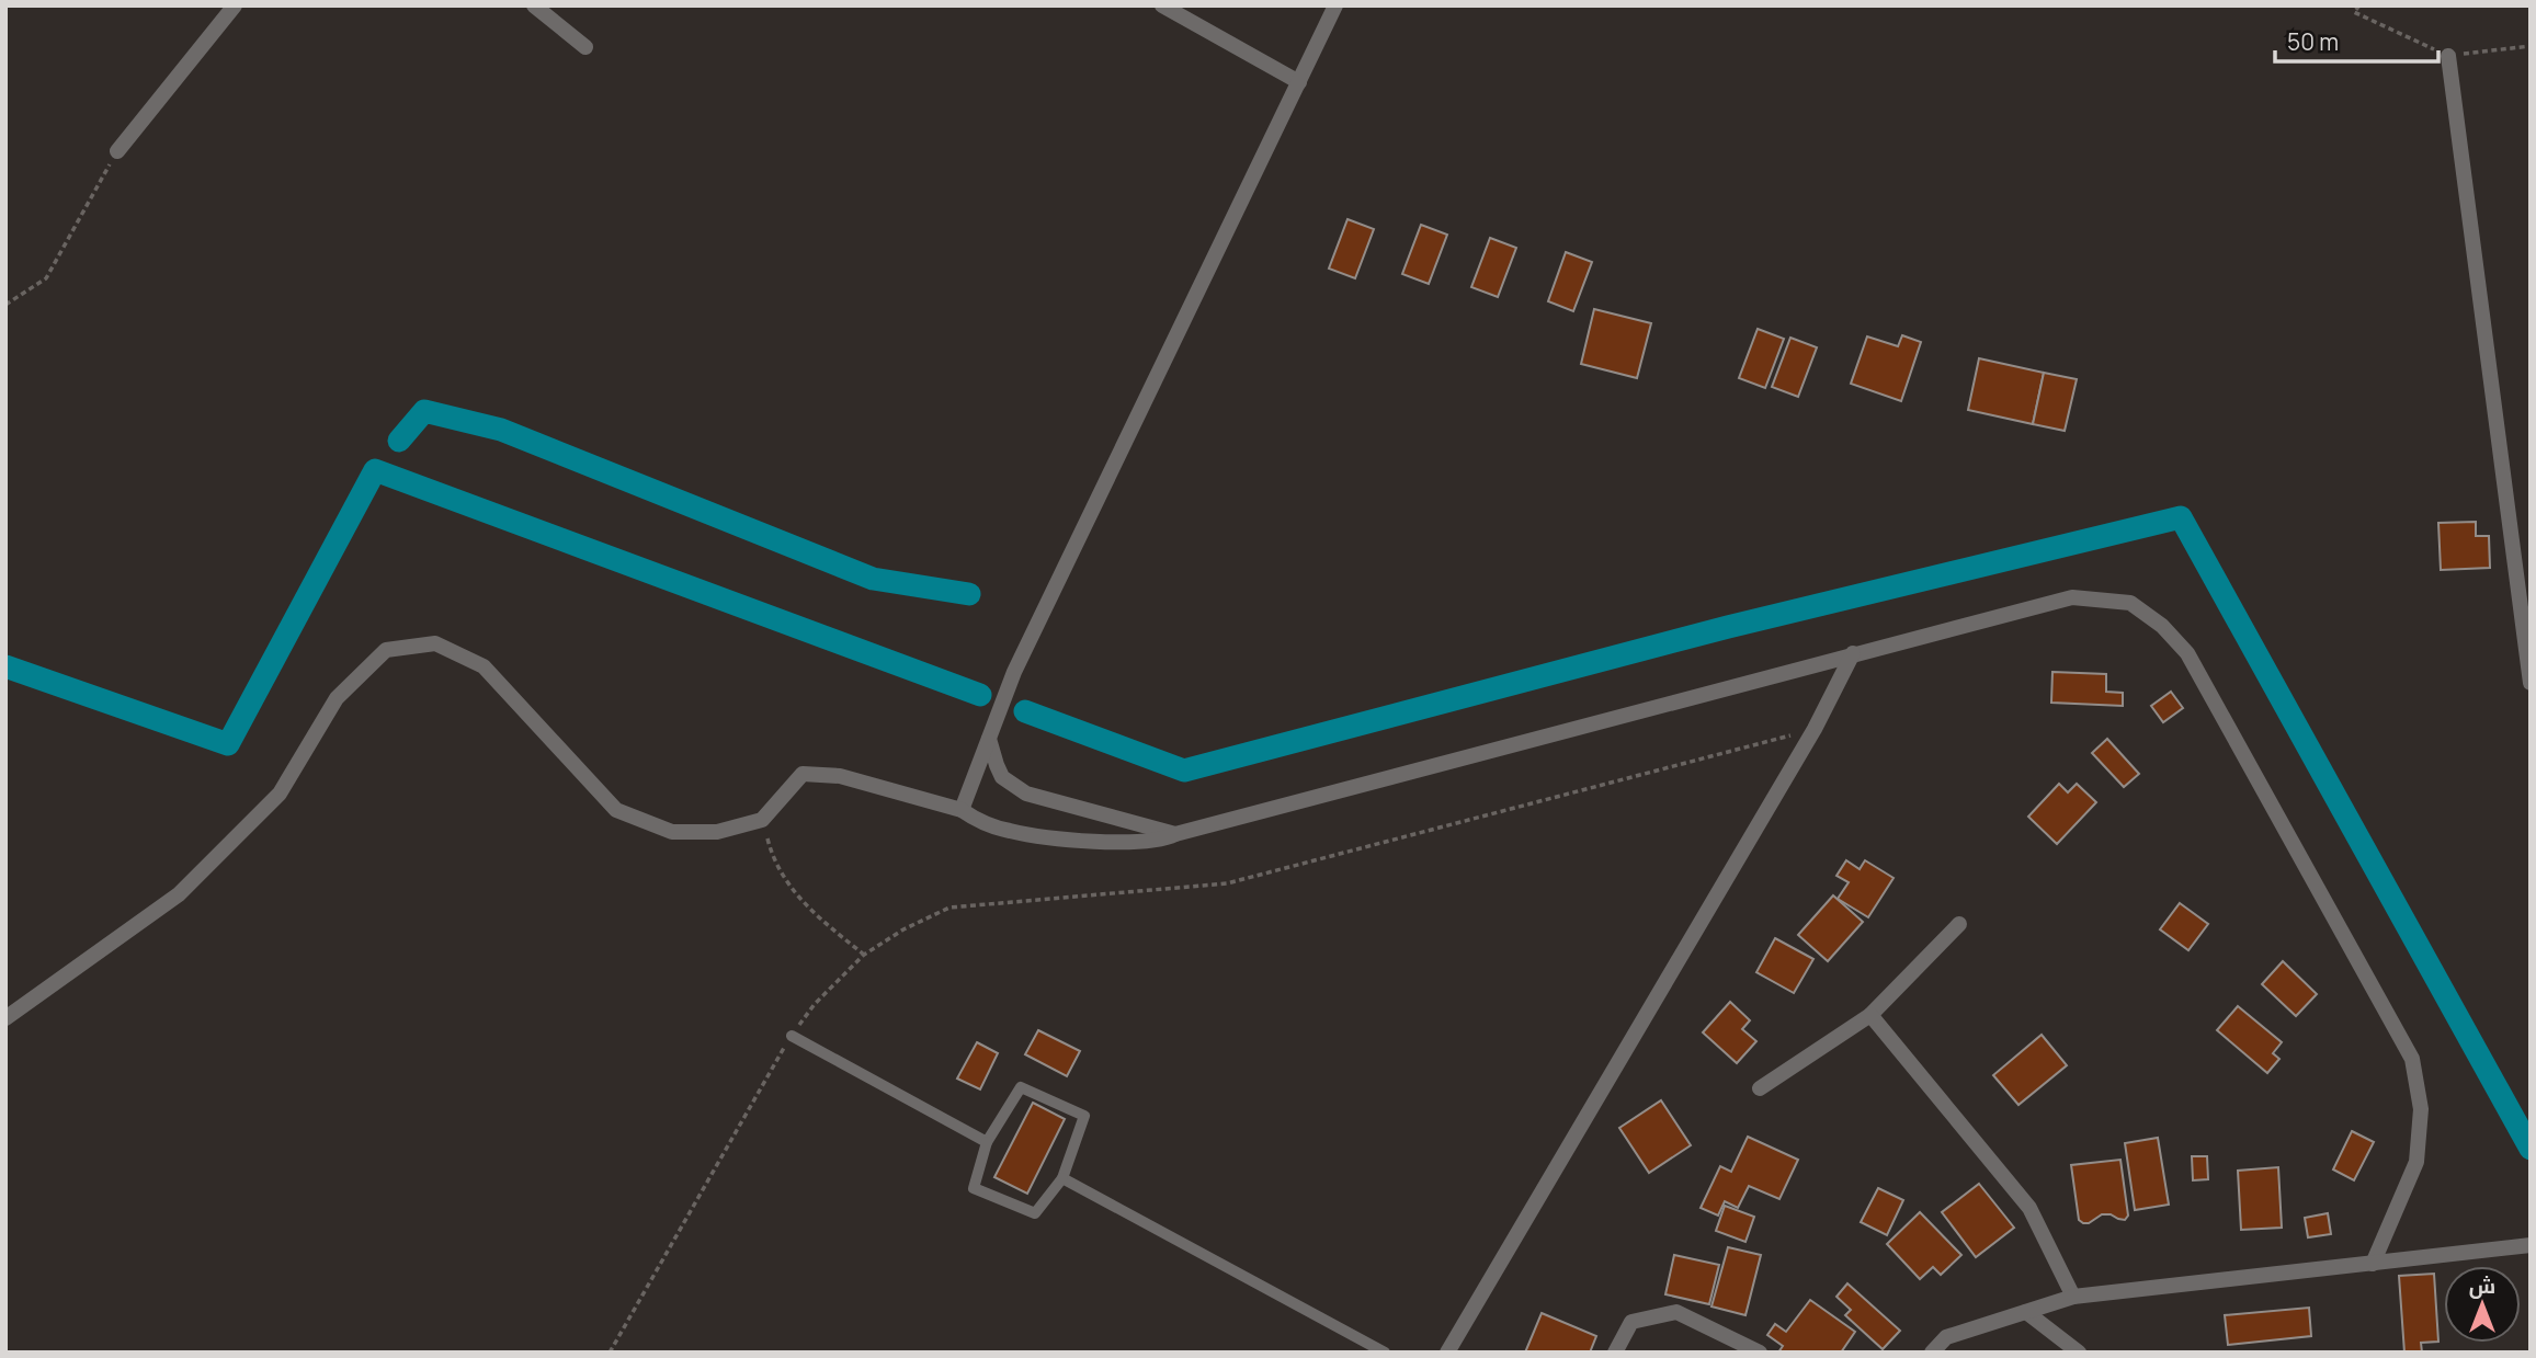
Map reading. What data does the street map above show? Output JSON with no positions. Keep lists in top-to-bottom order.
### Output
{
  "scale_bar": "50 m",
  "north": "top"
}
